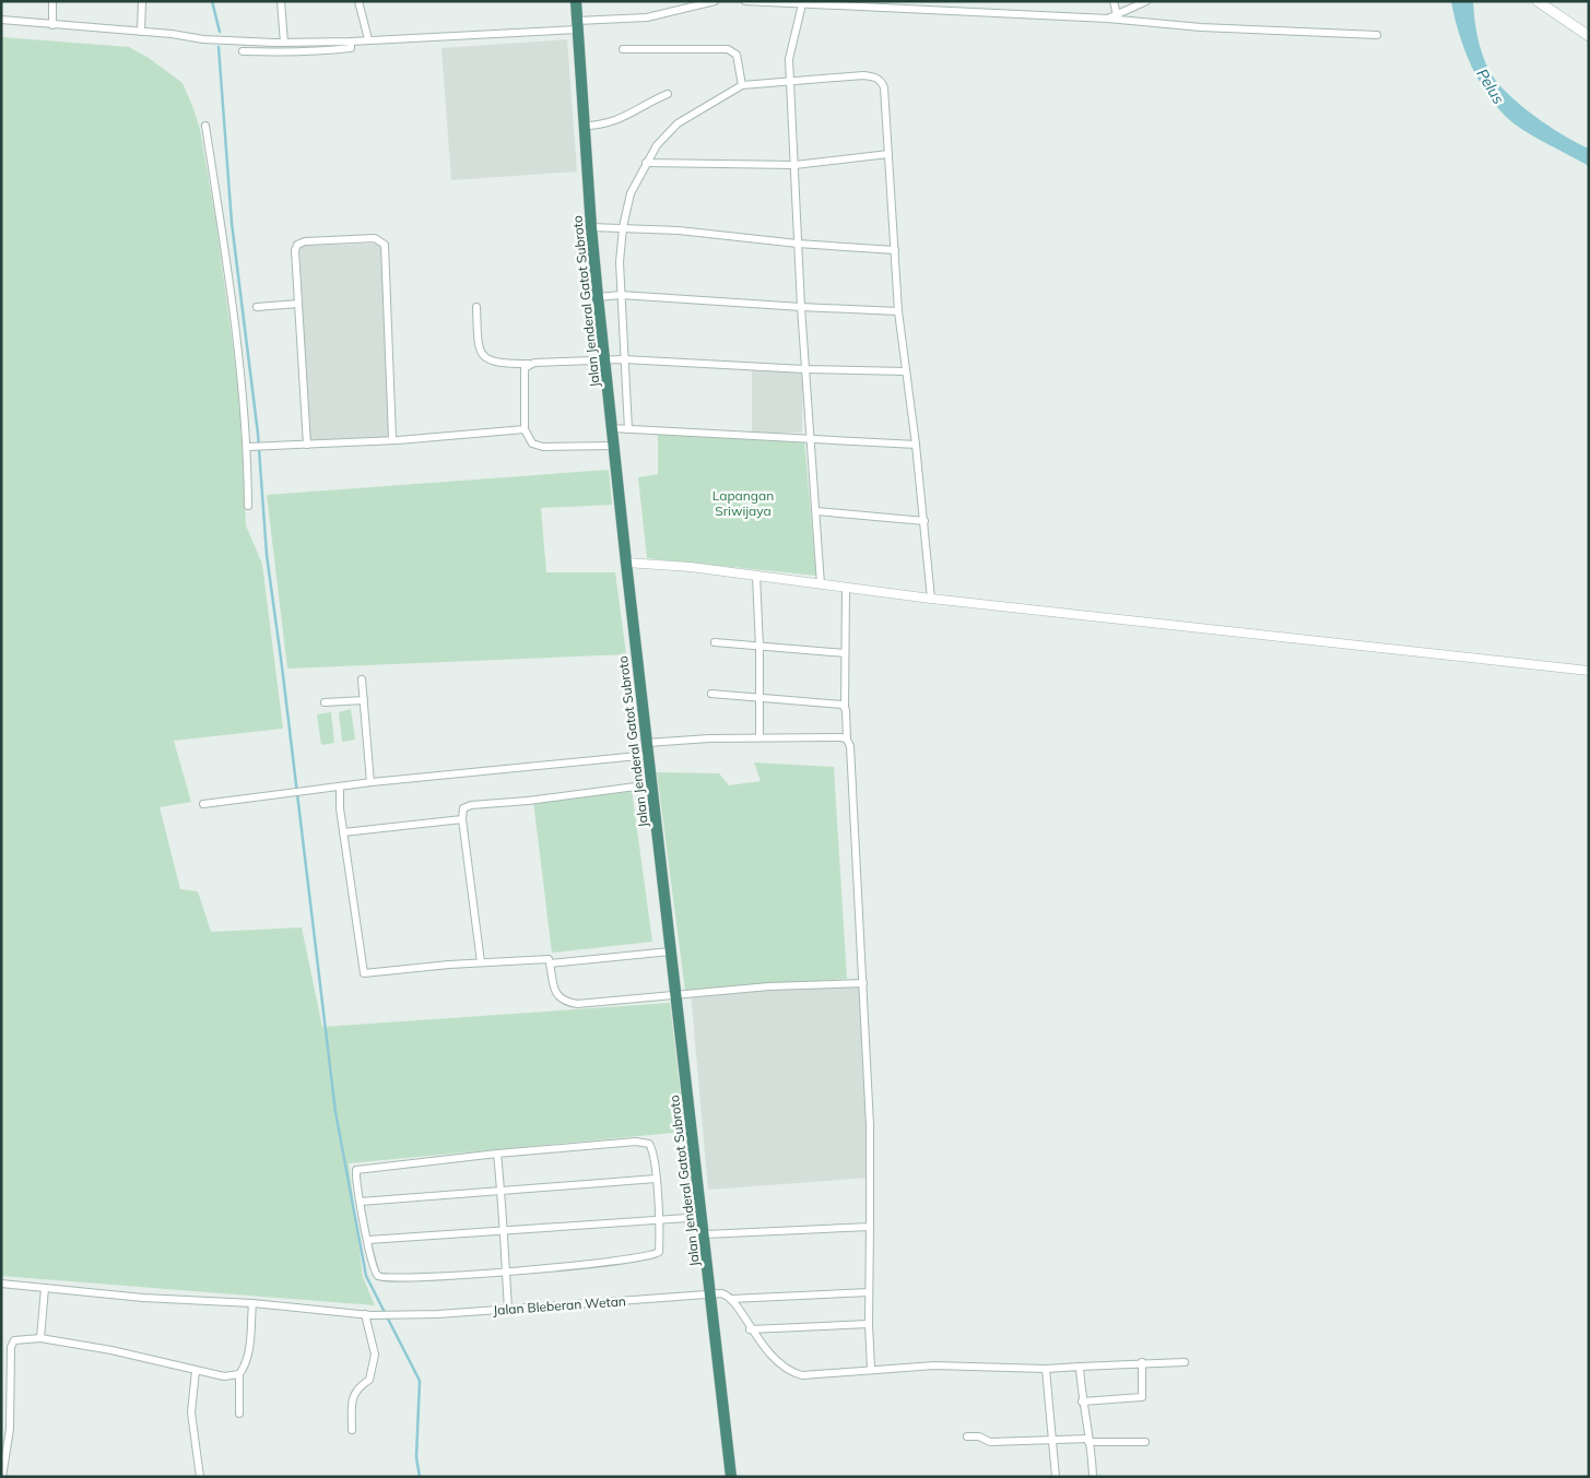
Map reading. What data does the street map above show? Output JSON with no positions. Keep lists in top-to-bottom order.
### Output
{
  "streets": {
    "highway": ["Jalan Jenderal Gatot Subroto"],
    "street": ["Jalan Bleberan Wetan"]
  },
  "crossings": [
    ["Jalan Jenderal Gatot Subroto", "Jalan Bleberan Wetan"]
  ],
  "water": ["Pelus"],
  "parks": ["Lapangan Sriwijaya"]
}
